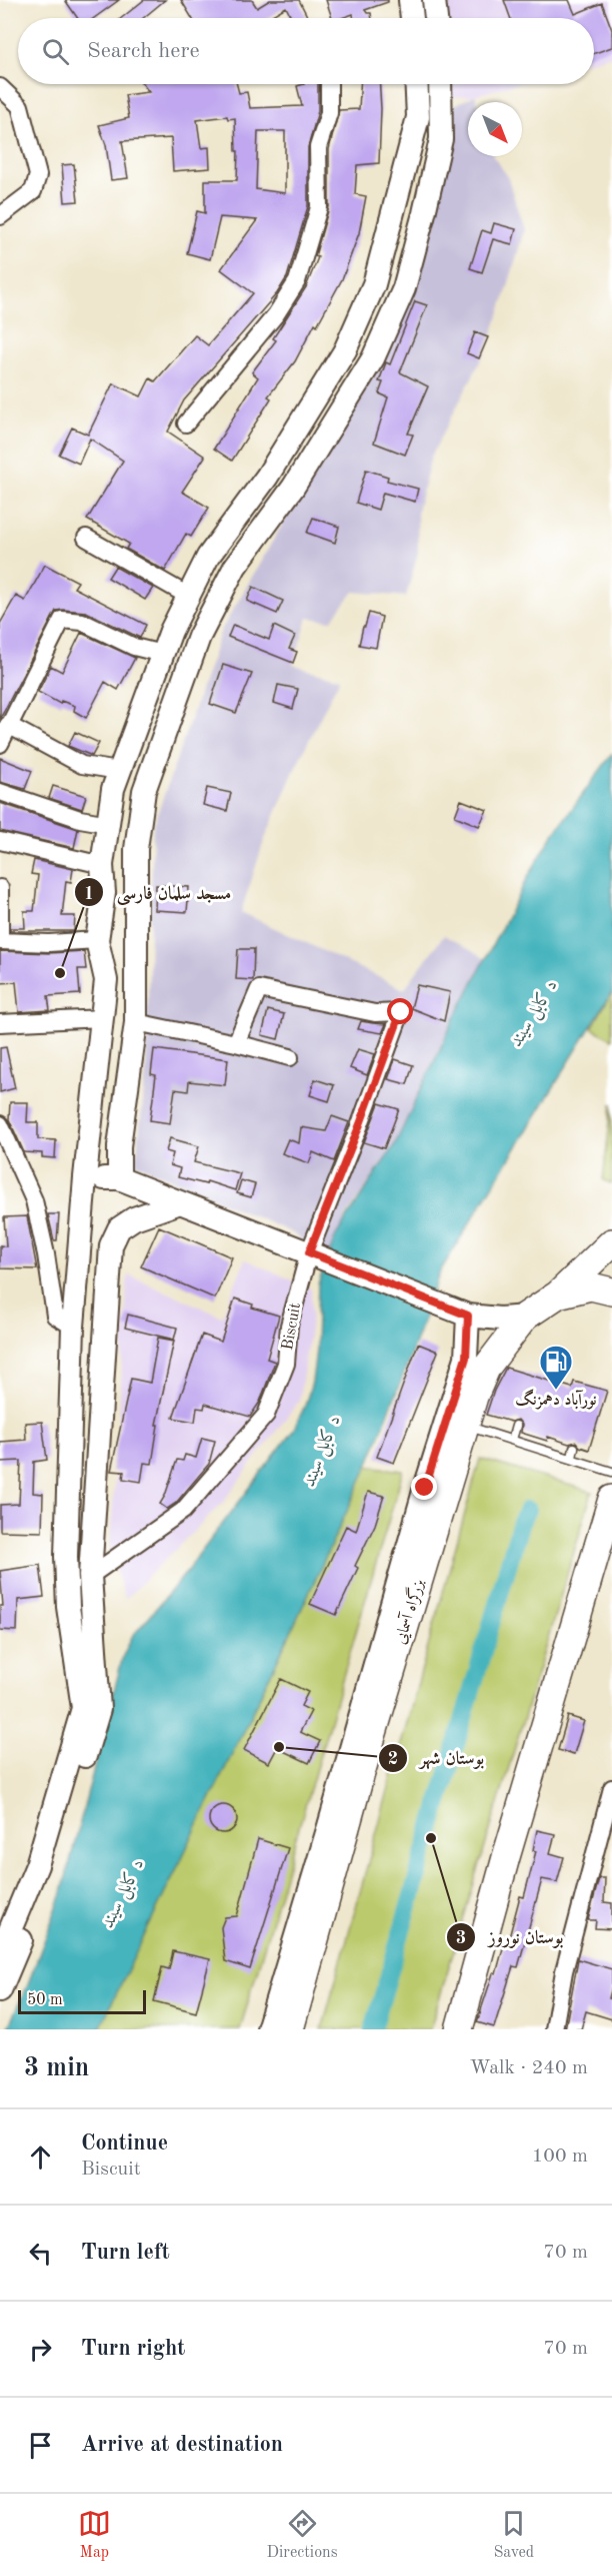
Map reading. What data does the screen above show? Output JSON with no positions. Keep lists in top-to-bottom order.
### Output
{
  "streets": {
    "highway": ["بزرگراه آسمایی"],
    "street": ["Biscuit"]
  },
  "water": ["د کابل سيند"],
  "places": {
    "other": ["مسجد سلمان فارسی", "بوستان شهر", "بوستان نوروز"],
    "fuel station": ["نورآباد دهمزنگ"]
  },
  "scale_bar": "50 m",
  "north": "bottom right",
  "page": {
    "search": "Search here",
    "scale": "50 m",
    "heading": ["3 min", "Walk · 240 m"],
    "list": [
      ["Continue", "Biscuit", "100 m"],
      ["Turn left", "70 m"],
      ["Turn right", "70 m"],
      "Arrive at destination"
    ],
    "nav": ["Map", "Directions", "Saved"]
  }
}
